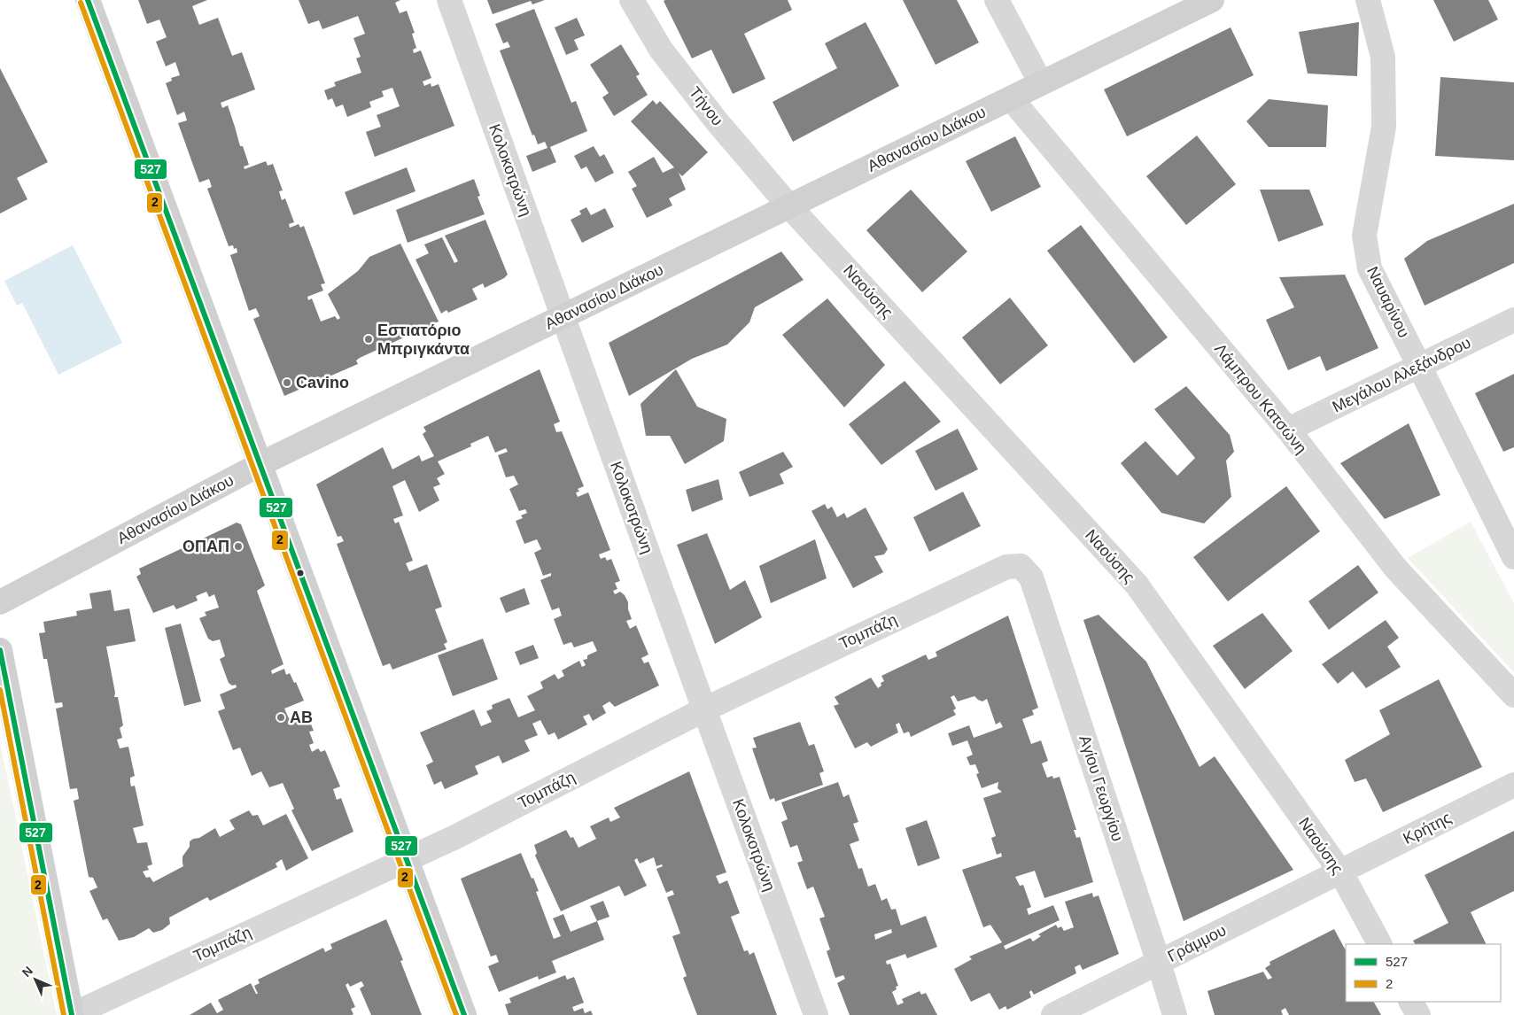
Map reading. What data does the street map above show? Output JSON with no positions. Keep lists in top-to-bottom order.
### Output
{
  "streets": {
    "street": [
      "Τήνου",
      "Αθανασίου Διάκου",
      "Κολοκοτρώνη",
      "Ναούσης",
      "Ναυαρίνου",
      "Μεγάλου Αλεξάνδρου",
      "Λάμπρου Κατσώνη",
      "Τομπάζη",
      "Αγίου Γεωργίου",
      "Κρήτης",
      "Γράμμου"
    ]
  },
  "crossings": [
    ["Τήνου", "Αθανασίου Διάκου"],
    ["Τήνου", "Ναούσης"],
    ["Αθανασίου Διάκου", "Κολοκοτρώνη"],
    ["Αθανασίου Διάκου", "Ναούσης"],
    ["Αθανασίου Διάκου", "Λάμπρου Κατσώνη"],
    ["Κολοκοτρώνη", "Τομπάζη"],
    ["Ναούσης", "Κρήτης"],
    ["Ναούσης", "Γράμμου"],
    ["Ναυαρίνου", "Μεγάλου Αλεξάνδρου"],
    ["Μεγάλου Αλεξάνδρου", "Λάμπρου Κατσώνη"],
    ["Τομπάζη", "Αγίου Γεωργίου"],
    ["Αγίου Γεωργίου", "Γράμμου"],
    ["Κρήτης", "Γράμμου"]
  ],
  "places": [
    "Εστιατόριο Μπριγκάντα",
    "Cavino",
    "ΟΠΑΠ",
    "ΑΒ"
  ],
  "lines": ["transit line 527", "transit line 2"],
  "legend": ["527", "2"],
  "north": "top left"
}
